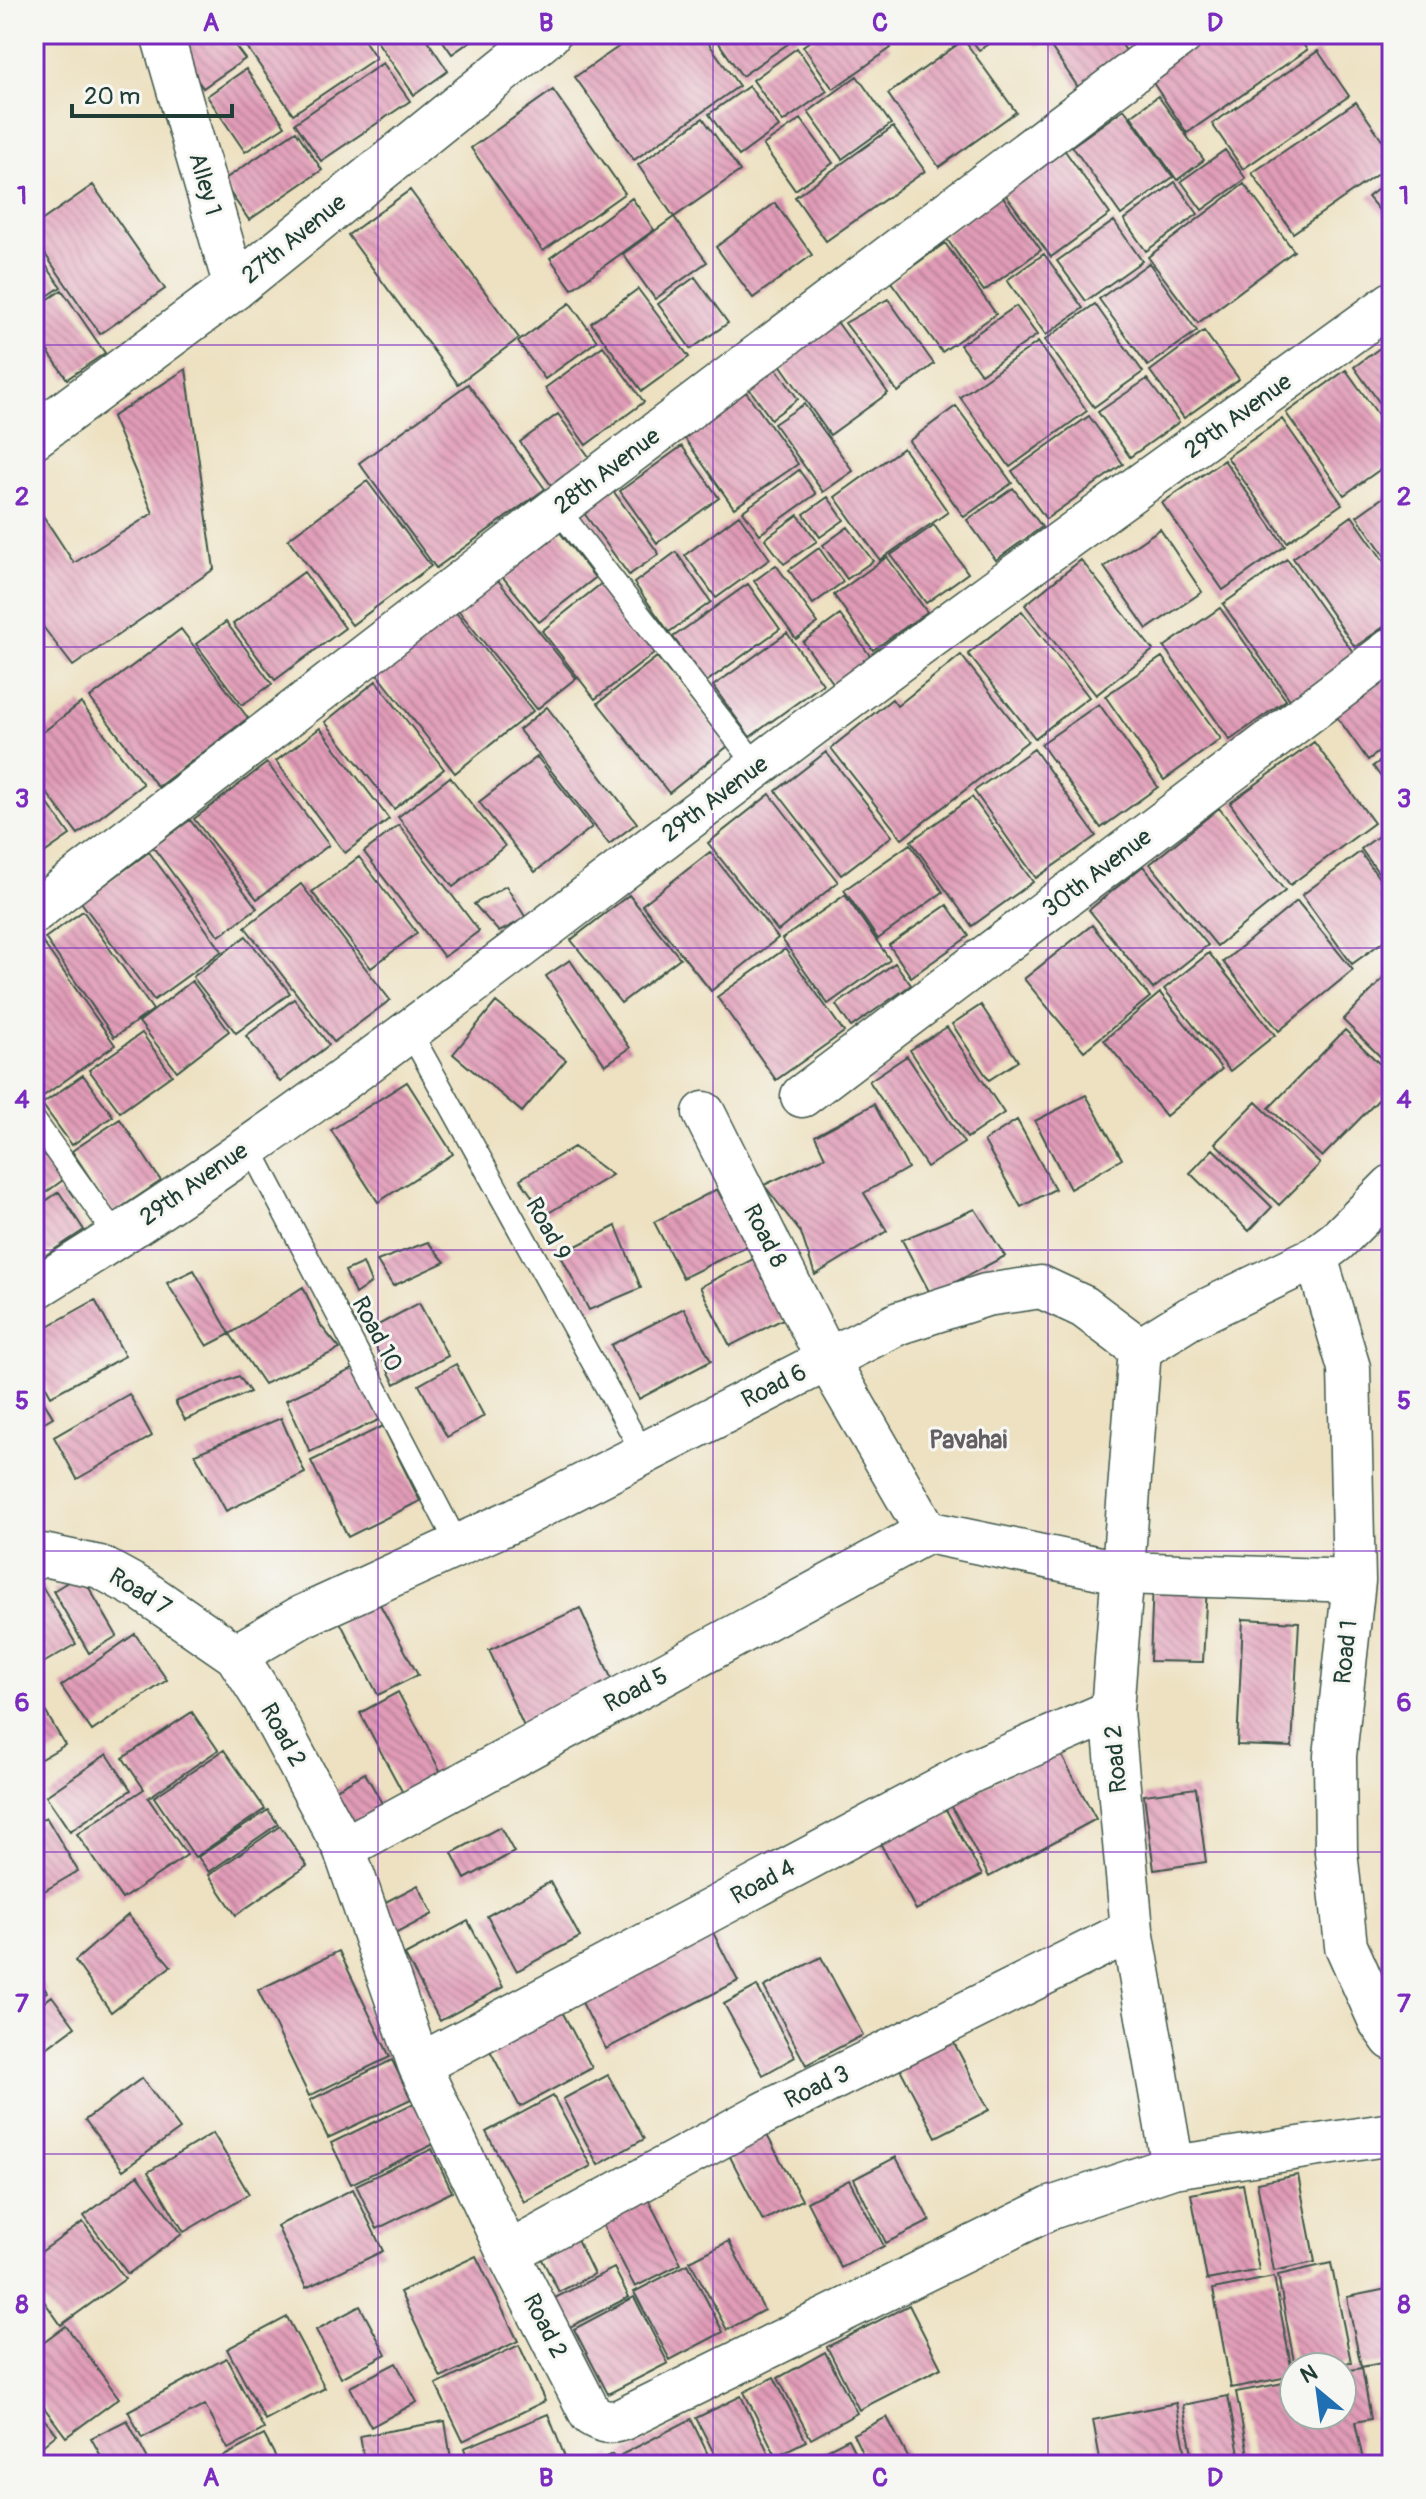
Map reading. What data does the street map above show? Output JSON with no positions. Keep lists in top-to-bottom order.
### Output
{
  "streets": {
    "street": [
      "Alley 1",
      "27th Avenue",
      "29th Avenue",
      "28th Avenue",
      "30th Avenue",
      "Road 8",
      "Road 6",
      "Road 7",
      "Road 1",
      "Road 5",
      "Road 2",
      "Road 4",
      "Road 3"
    ],
    "lane": ["Road 9", "Road 10"]
  },
  "crossings": [
    ["Alley 1", "27th Avenue"],
    ["29th Avenue", "Road 9"],
    ["29th Avenue", "Road 10"],
    ["Road 9", "Road 6"],
    ["Road 8", "Road 6"],
    ["Road 10", "Road 6"],
    ["Road 6", "Road 7"],
    ["Road 6", "Road 2"],
    ["Road 7", "Road 2"],
    ["Road 5", "Road 2"],
    ["Road 2", "Road 4"],
    ["Road 2", "Road 3"]
  ],
  "districts": ["Pavahai"],
  "scale_bar": "20 m",
  "north": "top left",
  "grid": {
    "columns": [
      "A",
      "B",
      "C",
      "D"
    ],
    "rows": [
      "1",
      "2",
      "3",
      "4",
      "5",
      "6",
      "7",
      "8"
    ]
  }
}
